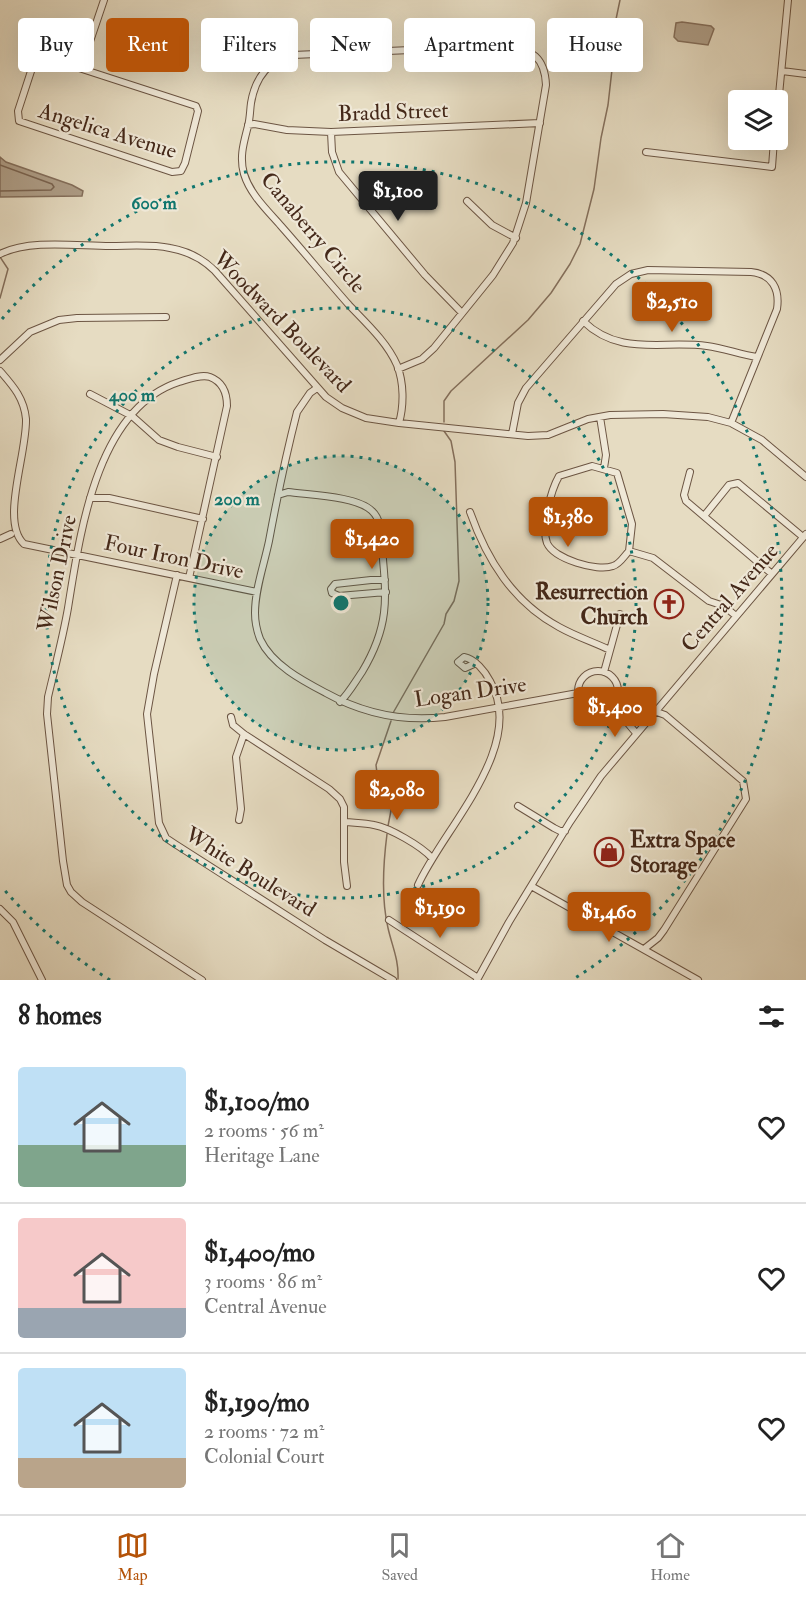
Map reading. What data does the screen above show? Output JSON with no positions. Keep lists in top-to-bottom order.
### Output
{
  "streets": {
    "street": [
      "Bradd Street",
      "Angelica Avenue",
      "Canaberry Circle",
      "Woodward Boulevard",
      "Four Iron Drive",
      "Wilson Drive",
      "Central Avenue",
      "Logan Drive",
      "White Boulevard"
    ]
  },
  "crossings": [
    ["Bradd Street", "Canaberry Circle"],
    ["Canaberry Circle", "Woodward Boulevard"],
    ["Woodward Boulevard", "Logan Drive"],
    ["Four Iron Drive", "Wilson Drive"],
    ["Four Iron Drive", "Logan Drive"],
    ["Four Iron Drive", "White Boulevard"]
  ],
  "places": {
    "church": ["Resurrection Church"],
    "shop": ["Extra Space Storage"]
  },
  "page": {
    "chip": [
      "Buy",
      "Rent",
      "Filters",
      "New",
      "Apartment",
      "House"
    ],
    "price": [
      "$1,100",
      "$2,510",
      "$1,380",
      "$1,420",
      "$1,400",
      "$2,080",
      "$1,190",
      "$1,460"
    ],
    "heading": "8 homes",
    "list": [
      {
        "name": "$1,100/mo",
        "note": "2 rooms · 56 m² · Heritage Lane"
      },
      {
        "name": "$1,400/mo",
        "note": "3 rooms · 86 m² · Central Avenue"
      },
      {
        "name": "$1,190/mo",
        "note": "2 rooms · 72 m² · Colonial Court"
      }
    ],
    "tabs": ["Map", "Saved", "Home"]
  },
  "rings": ["600 m", "400 m", "200 m"]
}
